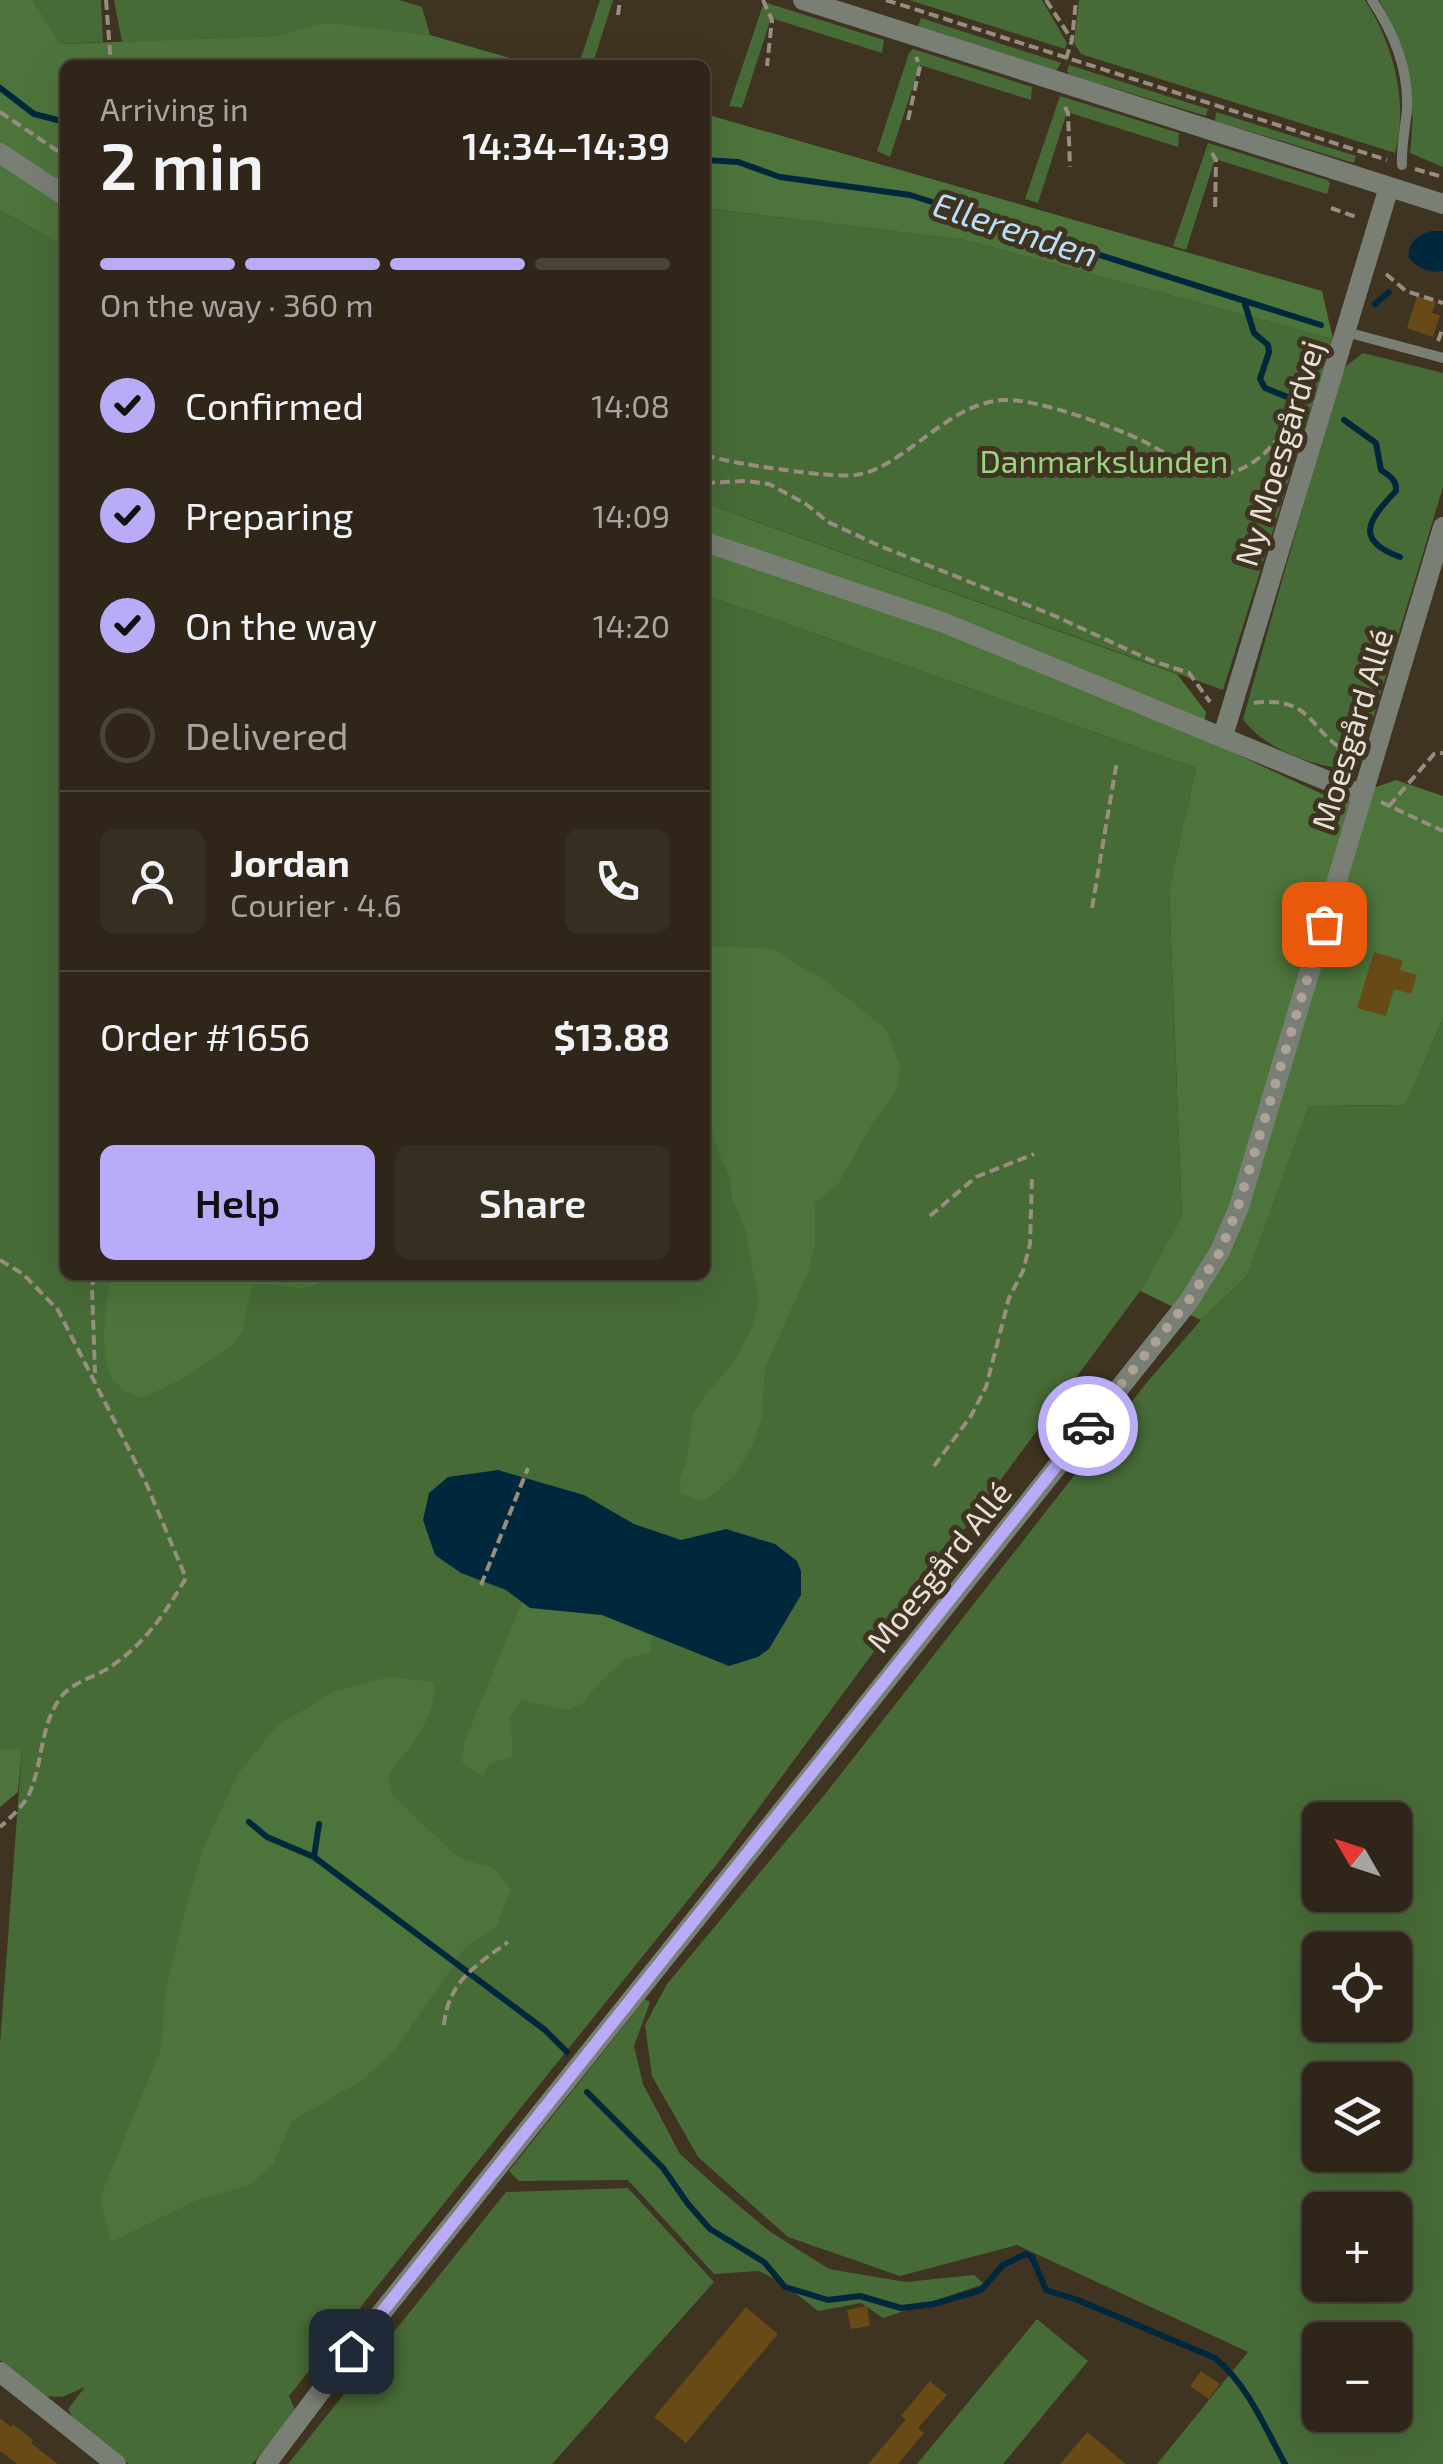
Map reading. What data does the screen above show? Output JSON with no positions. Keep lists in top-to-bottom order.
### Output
{
  "streets": {
    "street": ["Ny Moesgårdvej", "Moesgård Allé"]
  },
  "water": ["Ellerenden"],
  "parks": ["Danmarkslunden"],
  "north": "top left",
  "page": {
    "heading": ["2 min", "Arriving in", "14:34–14:39"],
    "panel": [
      "Jordan",
      "Courier · 4.6",
      "Order #1656",
      "$13.88"
    ],
    "bar": "On the way · 360 m",
    "list": [
      ["Confirmed", "14:08"],
      ["Preparing", "14:09"],
      ["On the way", "14:20"],
      "Delivered"
    ],
    "buttons": ["Help", "Share"],
    "map_buttons": ["+", "−"]
  }
}
